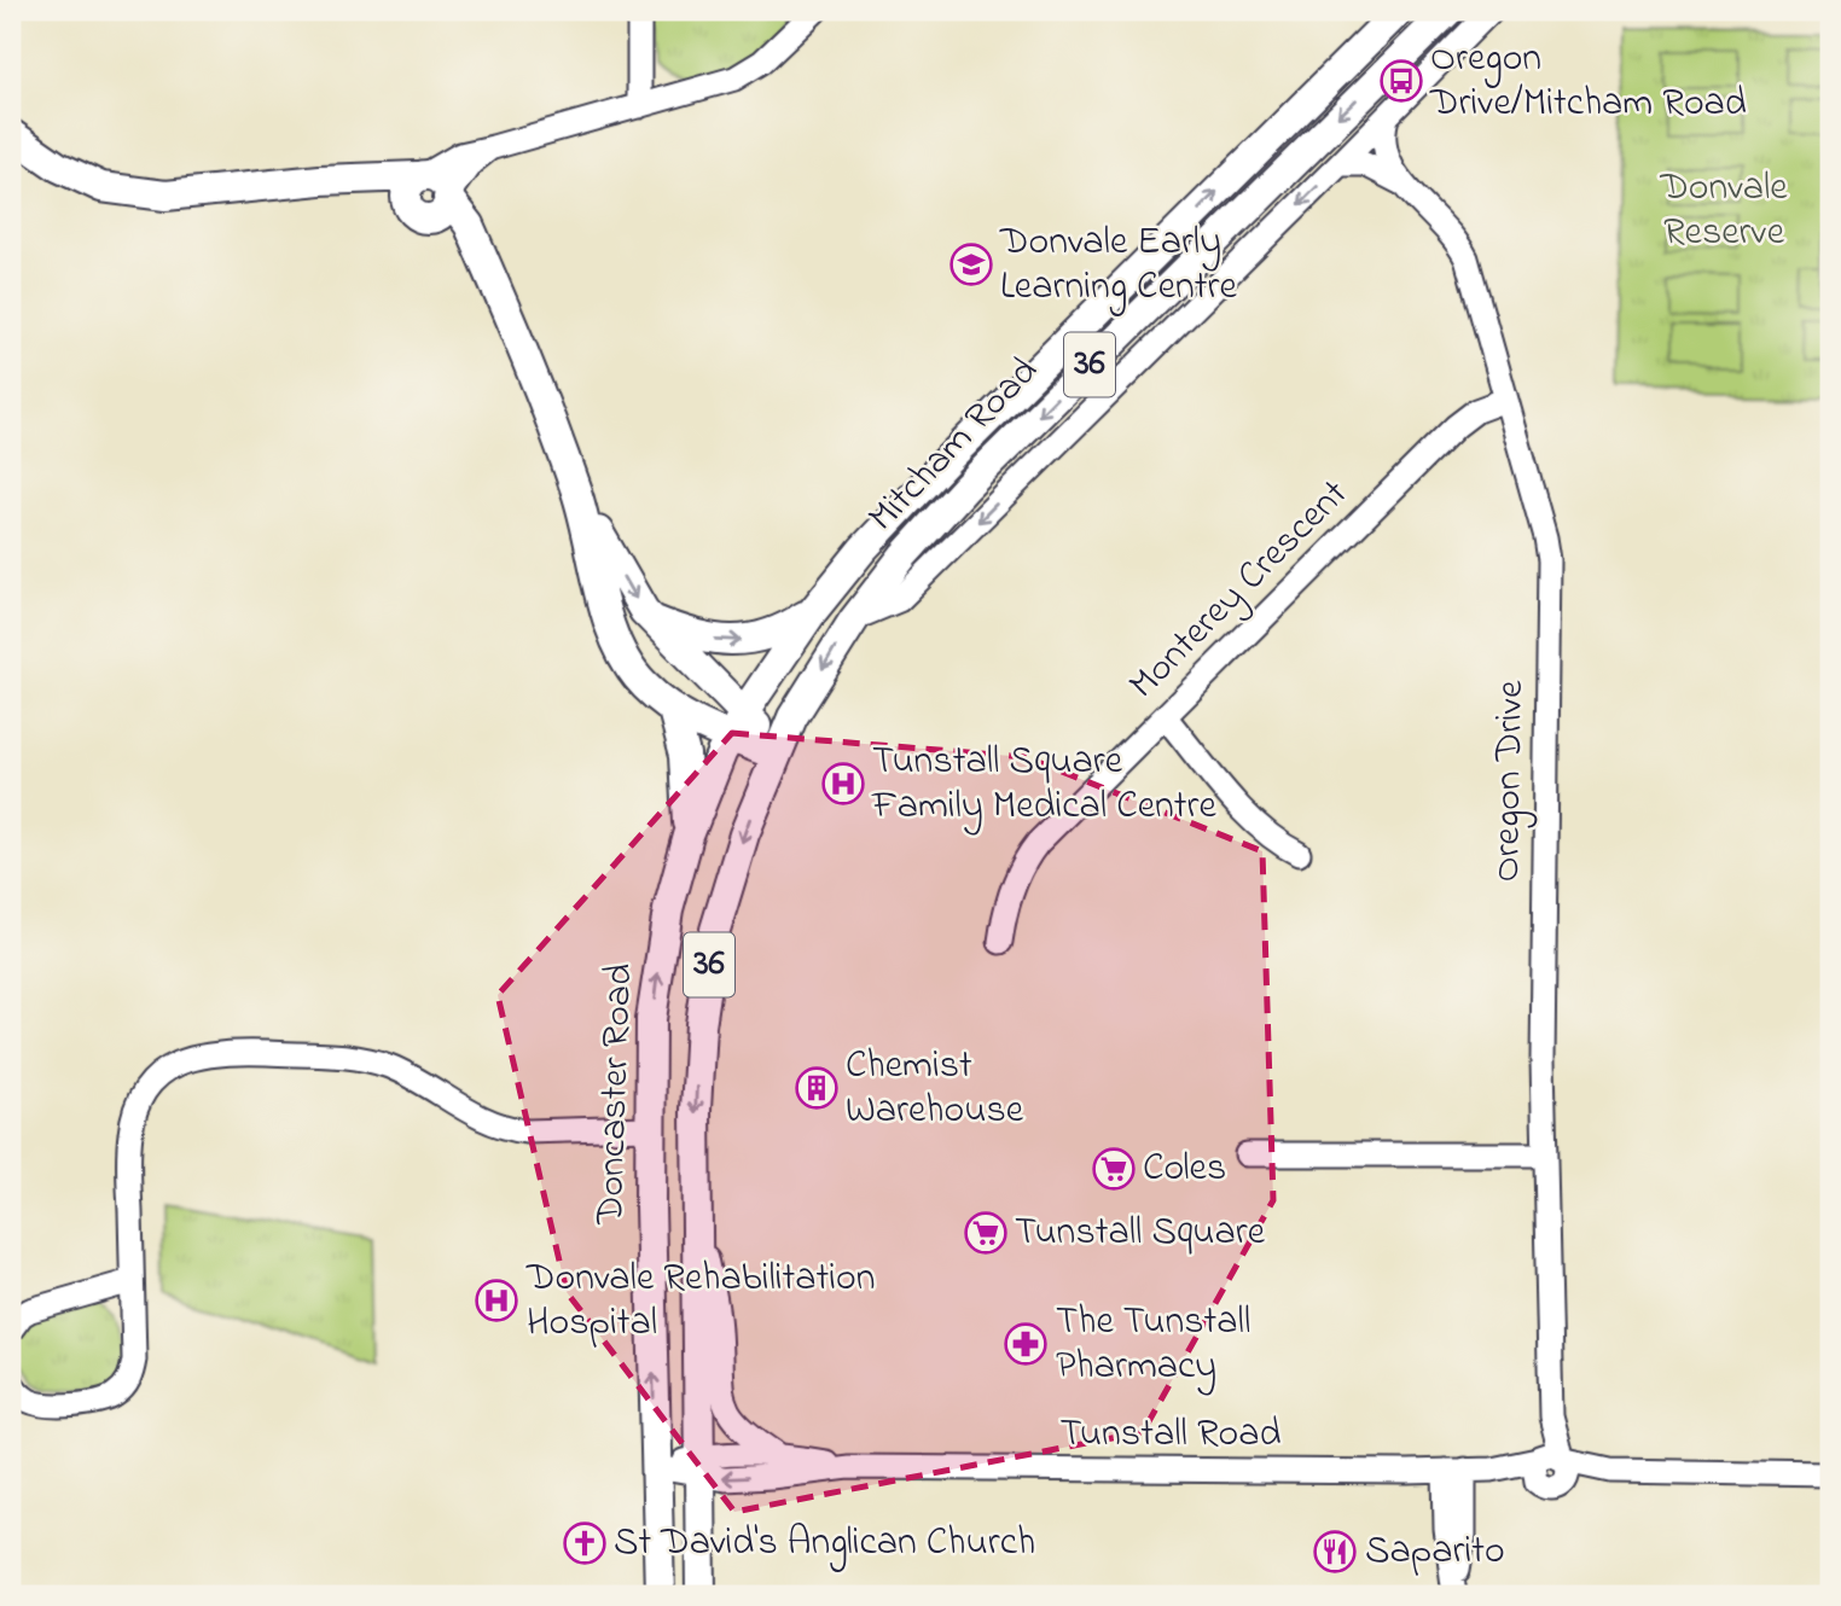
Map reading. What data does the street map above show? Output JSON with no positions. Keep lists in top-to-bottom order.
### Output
{
  "streets": {
    "main road": ["36", "Mitcham Road", "Doncaster Road"],
    "street": ["Monterey Crescent", "Oregon Drive", "Tunstall Road"]
  },
  "crossings": [
    ["Mitcham Road", "Doncaster Road"],
    ["Monterey Crescent", "Oregon Drive"],
    ["Oregon Drive", "Tunstall Road"],
    ["Doncaster Road", "Tunstall Road"]
  ],
  "parks": ["Donvale Reserve"],
  "places": {
    "bus stop": ["Oregon Drive/Mitcham Road"],
    "school or university": ["Donvale Early Learning Centre"],
    "hospital": ["Tunstall Square Family Medical Centre", "Donvale Rehabilitation Hospital"],
    "building": ["Chemist Warehouse"],
    "supermarket": ["Coles", "Tunstall Square"],
    "pharmacy": ["The Tunstall Pharmacy"],
    "church": ["St David's Anglican Church"],
    "restaurant": ["Saparito"]
  }
}
